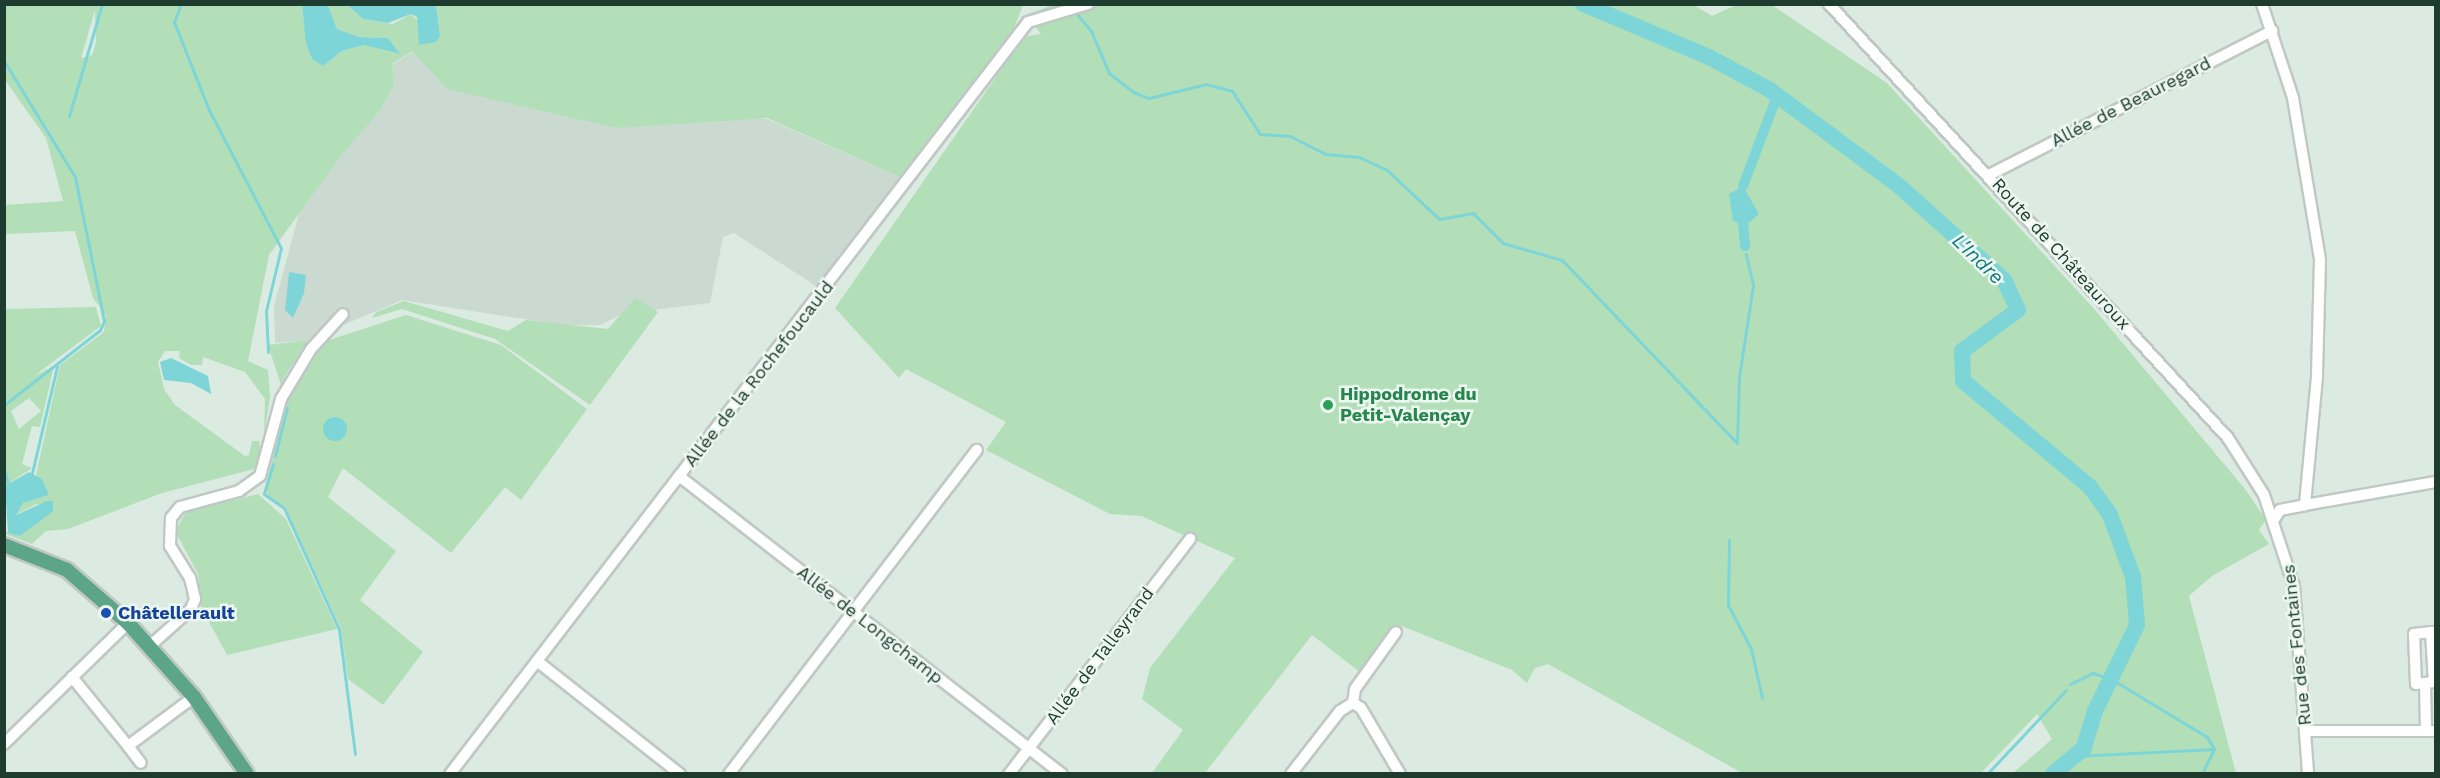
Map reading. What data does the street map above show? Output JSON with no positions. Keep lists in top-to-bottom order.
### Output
{
  "streets": {
    "street": [
      "Allée de Beauregard",
      "Route de Châteauroux",
      "Allée de la Rochefoucauld",
      "Allée de Longchamp",
      "Rue des Fontaines",
      "Allée de Talleyrand"
    ]
  },
  "crossings": [
    ["Allée de Beauregard", "Route de Châteauroux"],
    ["Route de Châteauroux", "Rue des Fontaines"],
    ["Allée de la Rochefoucauld", "Allée de Longchamp"],
    ["Allée de Longchamp", "Allée de Talleyrand"]
  ],
  "water": ["L'Indre"],
  "places": ["Hippodrome du Petit-Valençay", "Châtellerault"]
}
